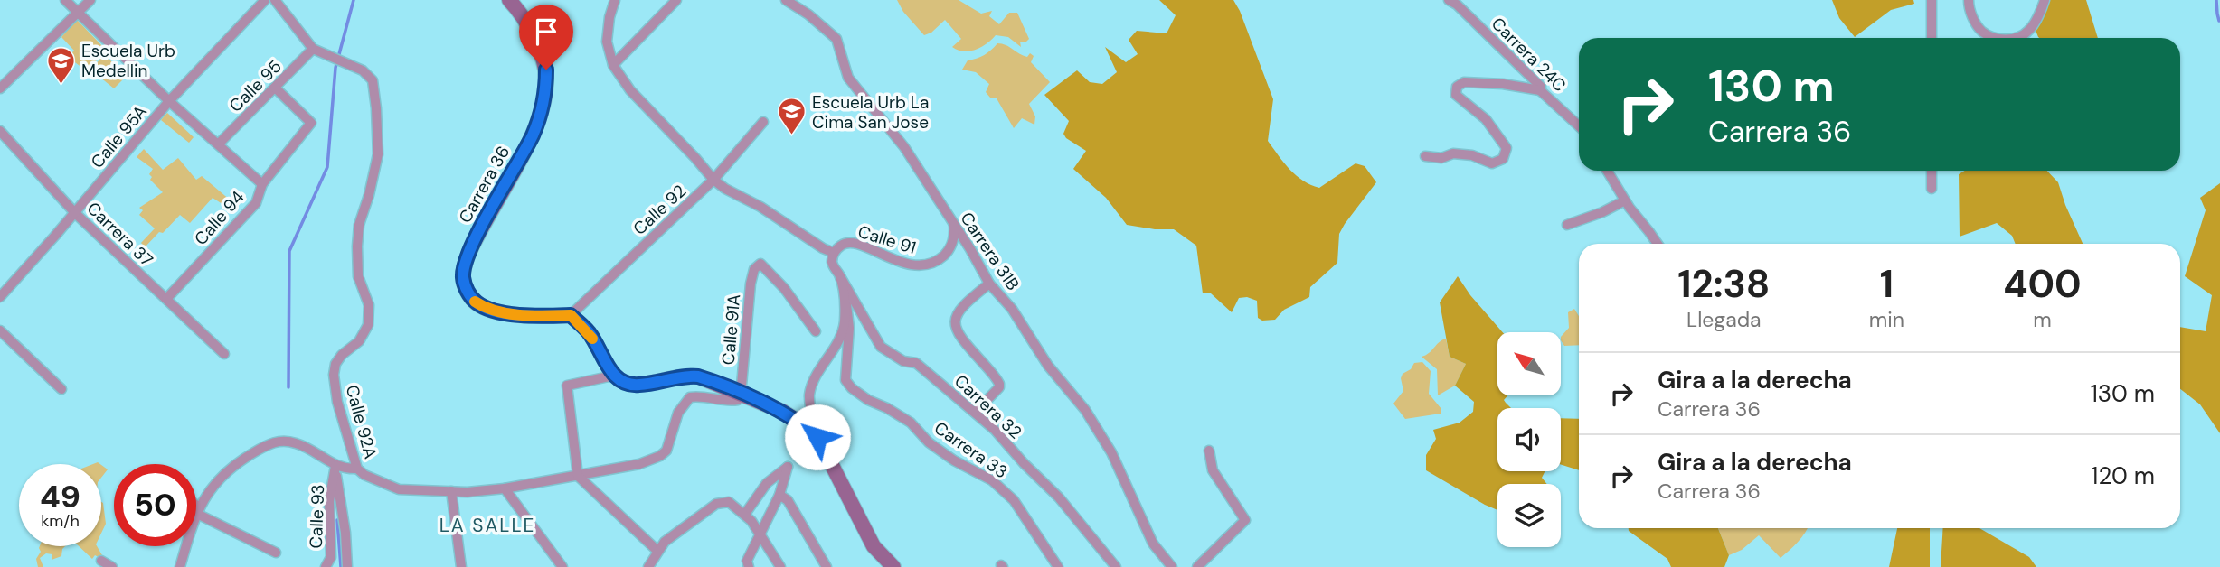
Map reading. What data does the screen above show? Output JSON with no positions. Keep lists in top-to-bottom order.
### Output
{
  "streets": {
    "main road": ["Carrera 36"],
    "street": [
      "Carrera 24C",
      "Calle 95",
      "Calle 95A",
      "Calle 92",
      "Calle 94",
      "Carrera 37",
      "Calle 91",
      "Carrera 31B",
      "Calle 91A",
      "Carrera 32",
      "Calle 92A",
      "Carrera 33",
      "Calle 93"
    ]
  },
  "crossings": [
    ["Calle 95", "Calle 94"],
    ["Calle 95", "Calle 92A"],
    ["Calle 95A", "Carrera 37"],
    ["Carrera 36", "Calle 92"],
    ["Calle 94", "Carrera 37"],
    ["Calle 91", "Carrera 31B"],
    ["Calle 91", "Carrera 32"],
    ["Calle 91", "Carrera 33"],
    ["Calle 91A", "Calle 92A"]
  ],
  "districts": ["LA SALLE"],
  "places": {
    "school or university": ["Escuela Urb Medellin", "Escuela Urb La Cima San Jose"]
  },
  "north": "top left",
  "page": {
    "turn": ["130 m", "Carrera 36"],
    "eta": [
      "12:38",
      "Llegada",
      "1",
      "min",
      "400",
      "m"
    ],
    "list": [
      {
        "name": "Gira a la derecha",
        "note": "Carrera 36",
        "value": "130 m"
      },
      {
        "name": "Gira a la derecha",
        "note": "Carrera 36",
        "value": "120 m"
      }
    ],
    "speed": "49 km/h",
    "limit": "50"
  }
}
